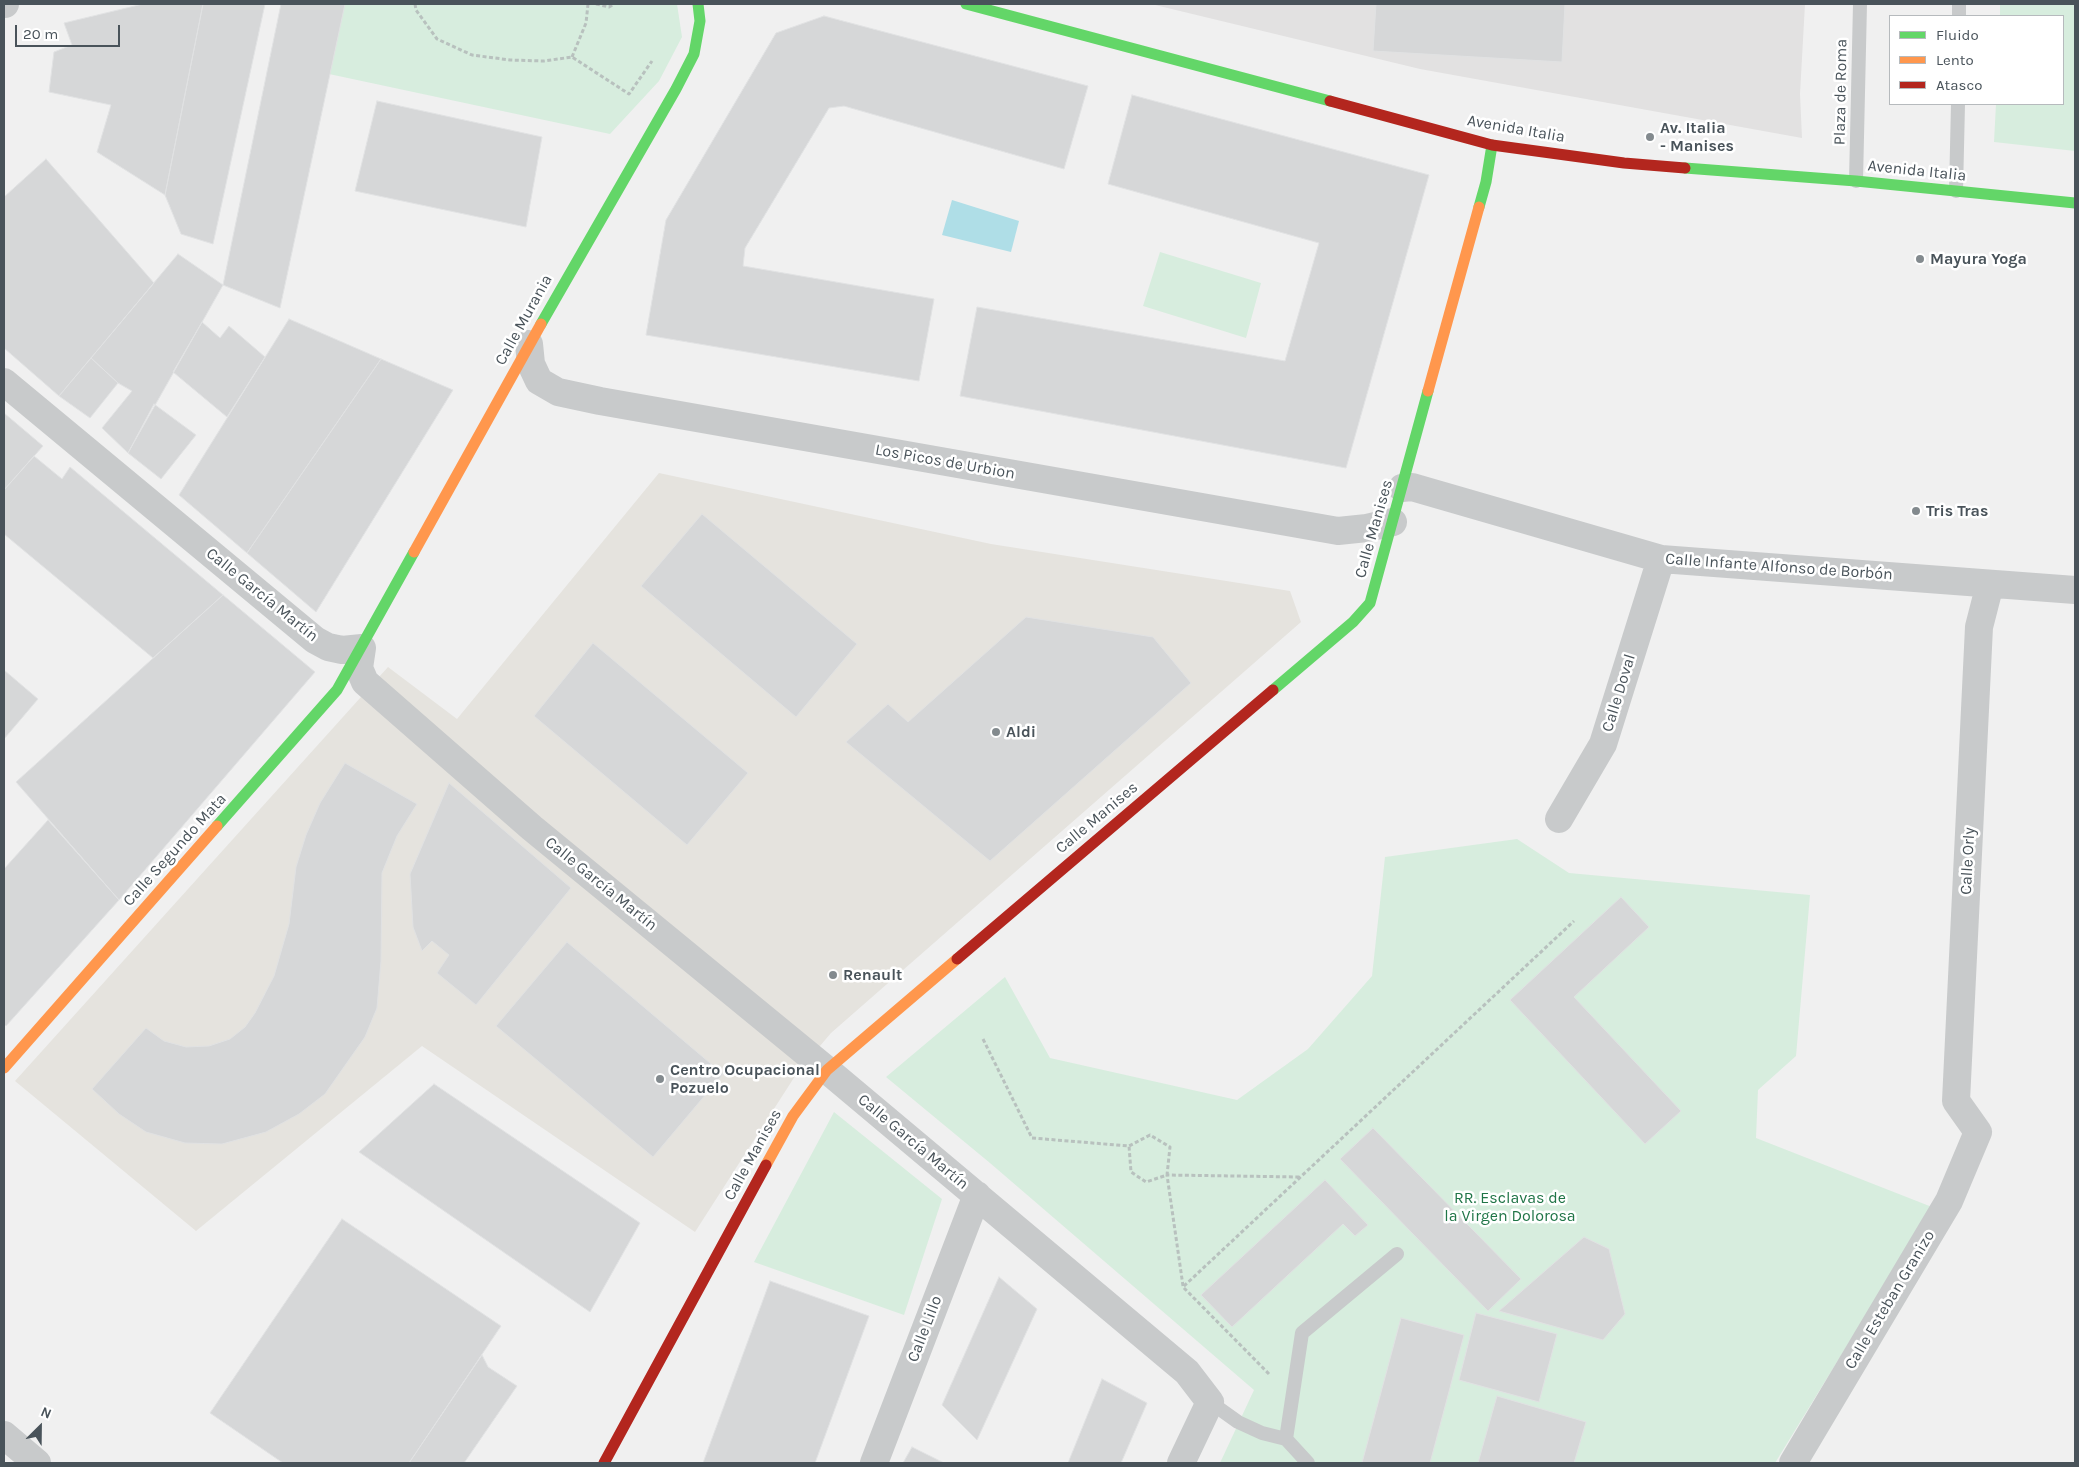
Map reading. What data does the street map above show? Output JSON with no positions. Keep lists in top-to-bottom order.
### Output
{
  "streets": {
    "street": [
      "Avenida Italia",
      "Calle Murania",
      "Los Picos de Urbion",
      "Calle Manises",
      "Calle Infante Alfonso de Borbón",
      "Calle García Martín",
      "Calle Doval",
      "Calle Segundo Mata",
      "Calle Orly",
      "Calle Esteban Granizo",
      "Calle Lillo"
    ],
    "lane": ["Plaza de Roma"]
  },
  "crossings": [
    ["Plaza de Roma", "Avenida Italia"],
    ["Avenida Italia", "Calle Manises"],
    ["Calle Murania", "Los Picos de Urbion"],
    ["Calle Murania", "Calle García Martín"],
    ["Calle Murania", "Calle Segundo Mata"],
    ["Los Picos de Urbion", "Calle Manises"],
    ["Calle Manises", "Calle Infante Alfonso de Borbón"],
    ["Calle Manises", "Calle García Martín"],
    ["Calle Infante Alfonso de Borbón", "Calle Doval"],
    ["Calle Infante Alfonso de Borbón", "Calle Orly"],
    ["Calle García Martín", "Calle Segundo Mata"],
    ["Calle García Martín", "Calle Lillo"],
    ["Calle Orly", "Calle Esteban Granizo"]
  ],
  "parks": ["RR. Esclavas de la Virgen Dolorosa"],
  "places": [
    "Av. Italia - Manises",
    "Mayura Yoga",
    "Tris Tras",
    "Aldi",
    "Renault",
    "Centro Ocupacional Pozuelo"
  ],
  "legend": ["Fluido", "Lento", "Atasco"],
  "scale_bar": "20 m",
  "north": "top right"
}
